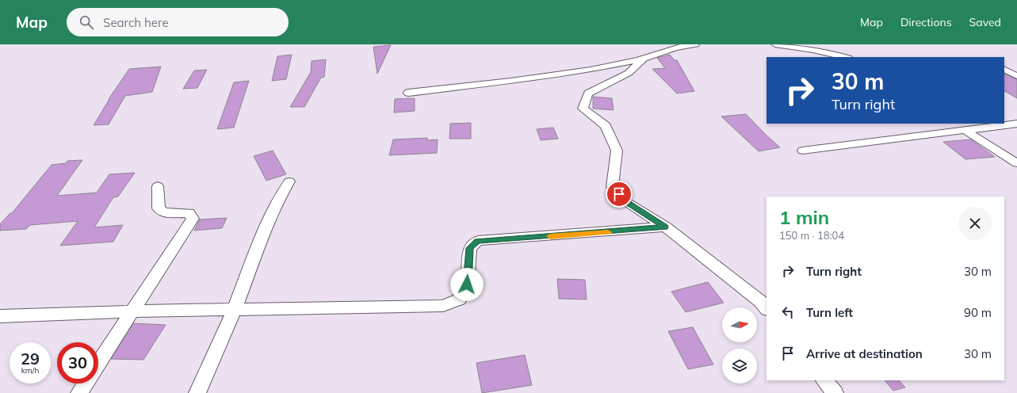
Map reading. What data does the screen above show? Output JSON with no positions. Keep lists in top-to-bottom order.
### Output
{
  "north": "right",
  "page": {
    "header": "Map",
    "search": "Search here",
    "nav": ["Map", "Directions", "Saved"],
    "turn": ["30 m", "Turn right"],
    "heading": ["1 min", "150 m · 18:04"],
    "list": [
      {
        "name": "Turn right",
        "value": "30 m"
      },
      {
        "name": "Turn left",
        "value": "90 m"
      },
      {
        "name": "Arrive at destination",
        "value": "30 m"
      }
    ],
    "speed": "29 km/h",
    "limit": "30"
  }
}
